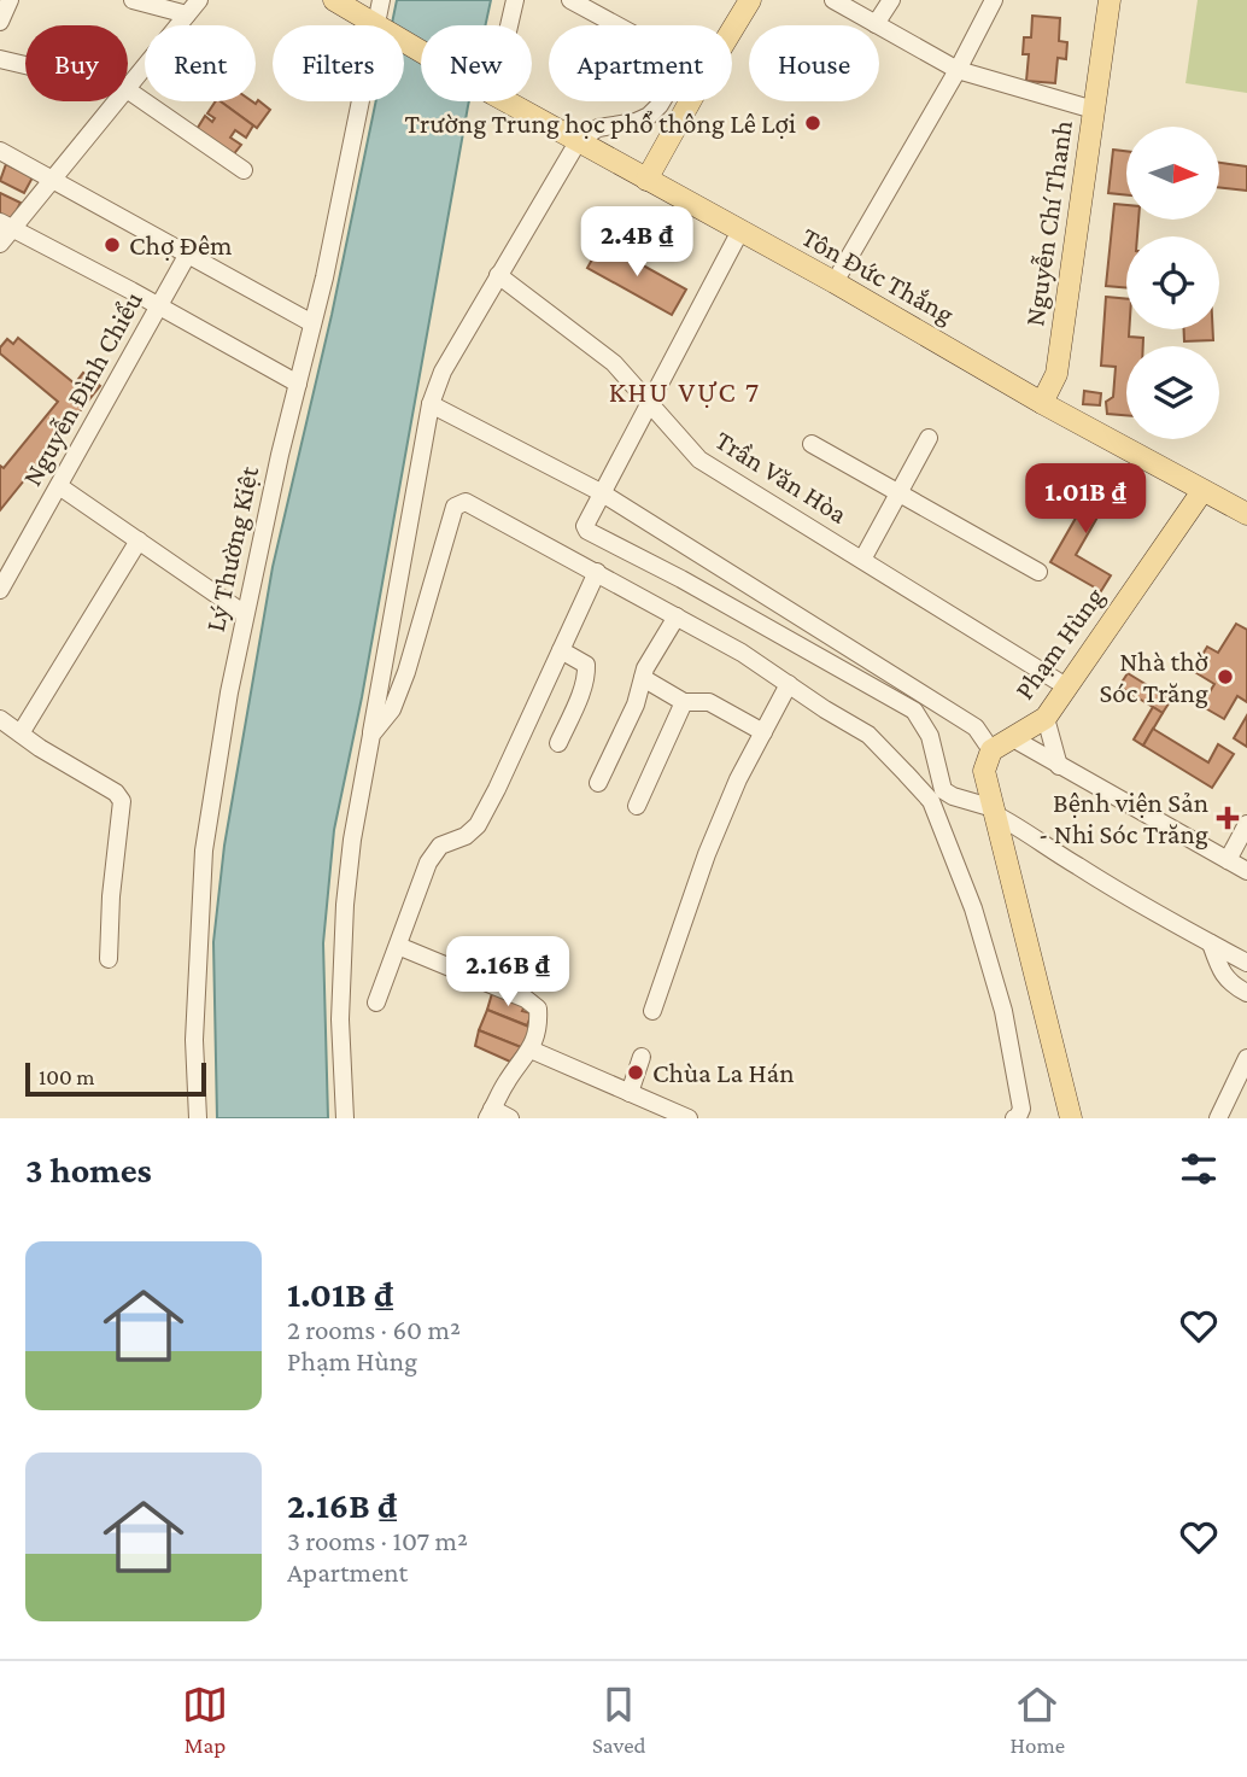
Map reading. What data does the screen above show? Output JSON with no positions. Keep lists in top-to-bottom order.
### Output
{
  "streets": {
    "main road": ["Nguyễn Chí Thanh", "Tôn Đức Thắng", "Phạm Hùng"],
    "street": ["Nguyễn Đình Chiểu", "Trần Văn Hòa", "Lý Thường Kiệt"]
  },
  "crossings": [
    ["Nguyễn Chí Thanh", "Tôn Đức Thắng"],
    ["Tôn Đức Thắng", "Lý Thường Kiệt"],
    ["Tôn Đức Thắng", "Phạm Hùng"],
    ["Trần Văn Hòa", "Phạm Hùng"]
  ],
  "districts": ["KHU VỰC 7"],
  "places": {
    "other": [
      "Trường Trung học phổ thông Lê Lợi",
      "Chợ Đêm",
      "Nhà thờ Sóc Trăng",
      "Chùa La Hán"
    ],
    "health": ["Bệnh viện Sản - Nhi Sóc Trăng"]
  },
  "scale_bar": "100 m",
  "north": "right",
  "page": {
    "chip": [
      "Buy",
      "Rent",
      "Filters",
      "New",
      "Apartment",
      "House"
    ],
    "price": ["2.4B ₫", "1.01B ₫", "2.16B ₫"],
    "scale": "100 m",
    "heading": "3 homes",
    "list": [
      {
        "name": "1.01B ₫",
        "note": "2 rooms · 60 m² · Phạm Hùng"
      },
      {
        "name": "2.16B ₫",
        "note": "3 rooms · 107 m² · Apartment"
      }
    ],
    "tabs": ["Map", "Saved", "Home"]
  }
}
